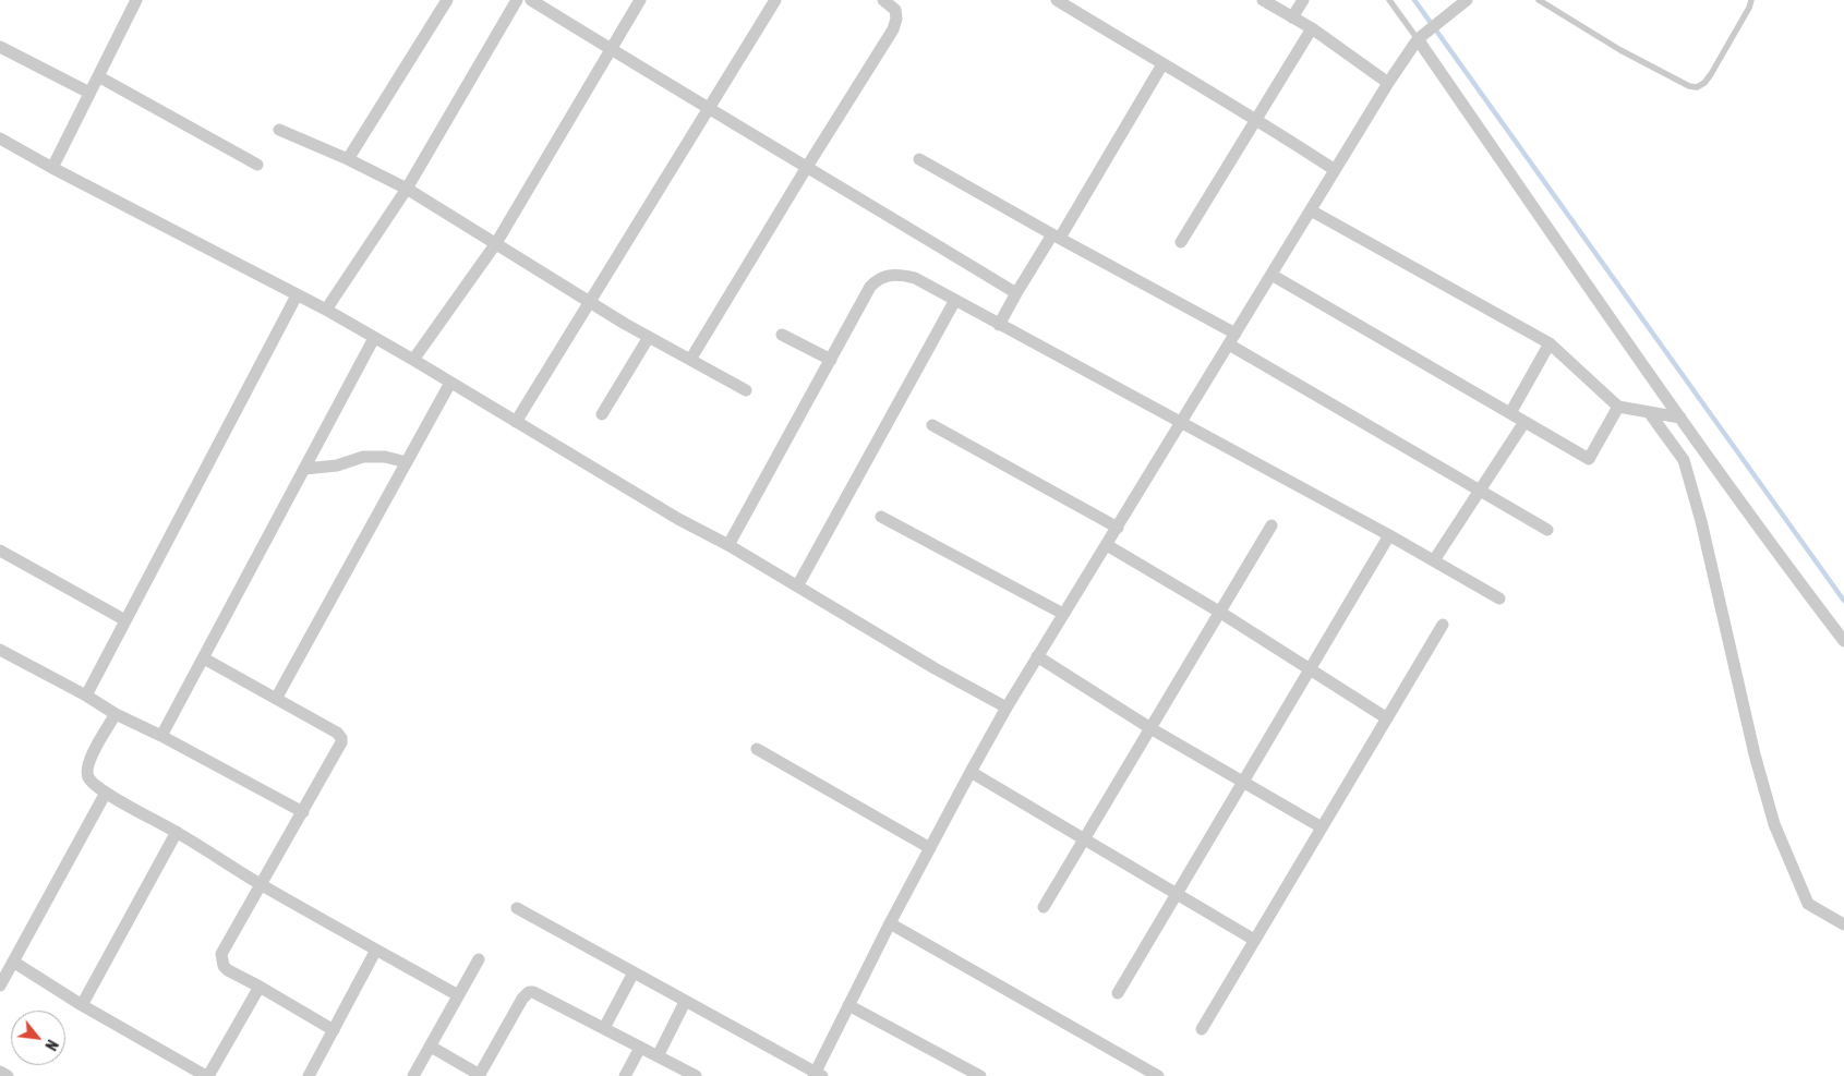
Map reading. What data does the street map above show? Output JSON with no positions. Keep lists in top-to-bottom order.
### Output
{
  "north": "bottom right"
}
